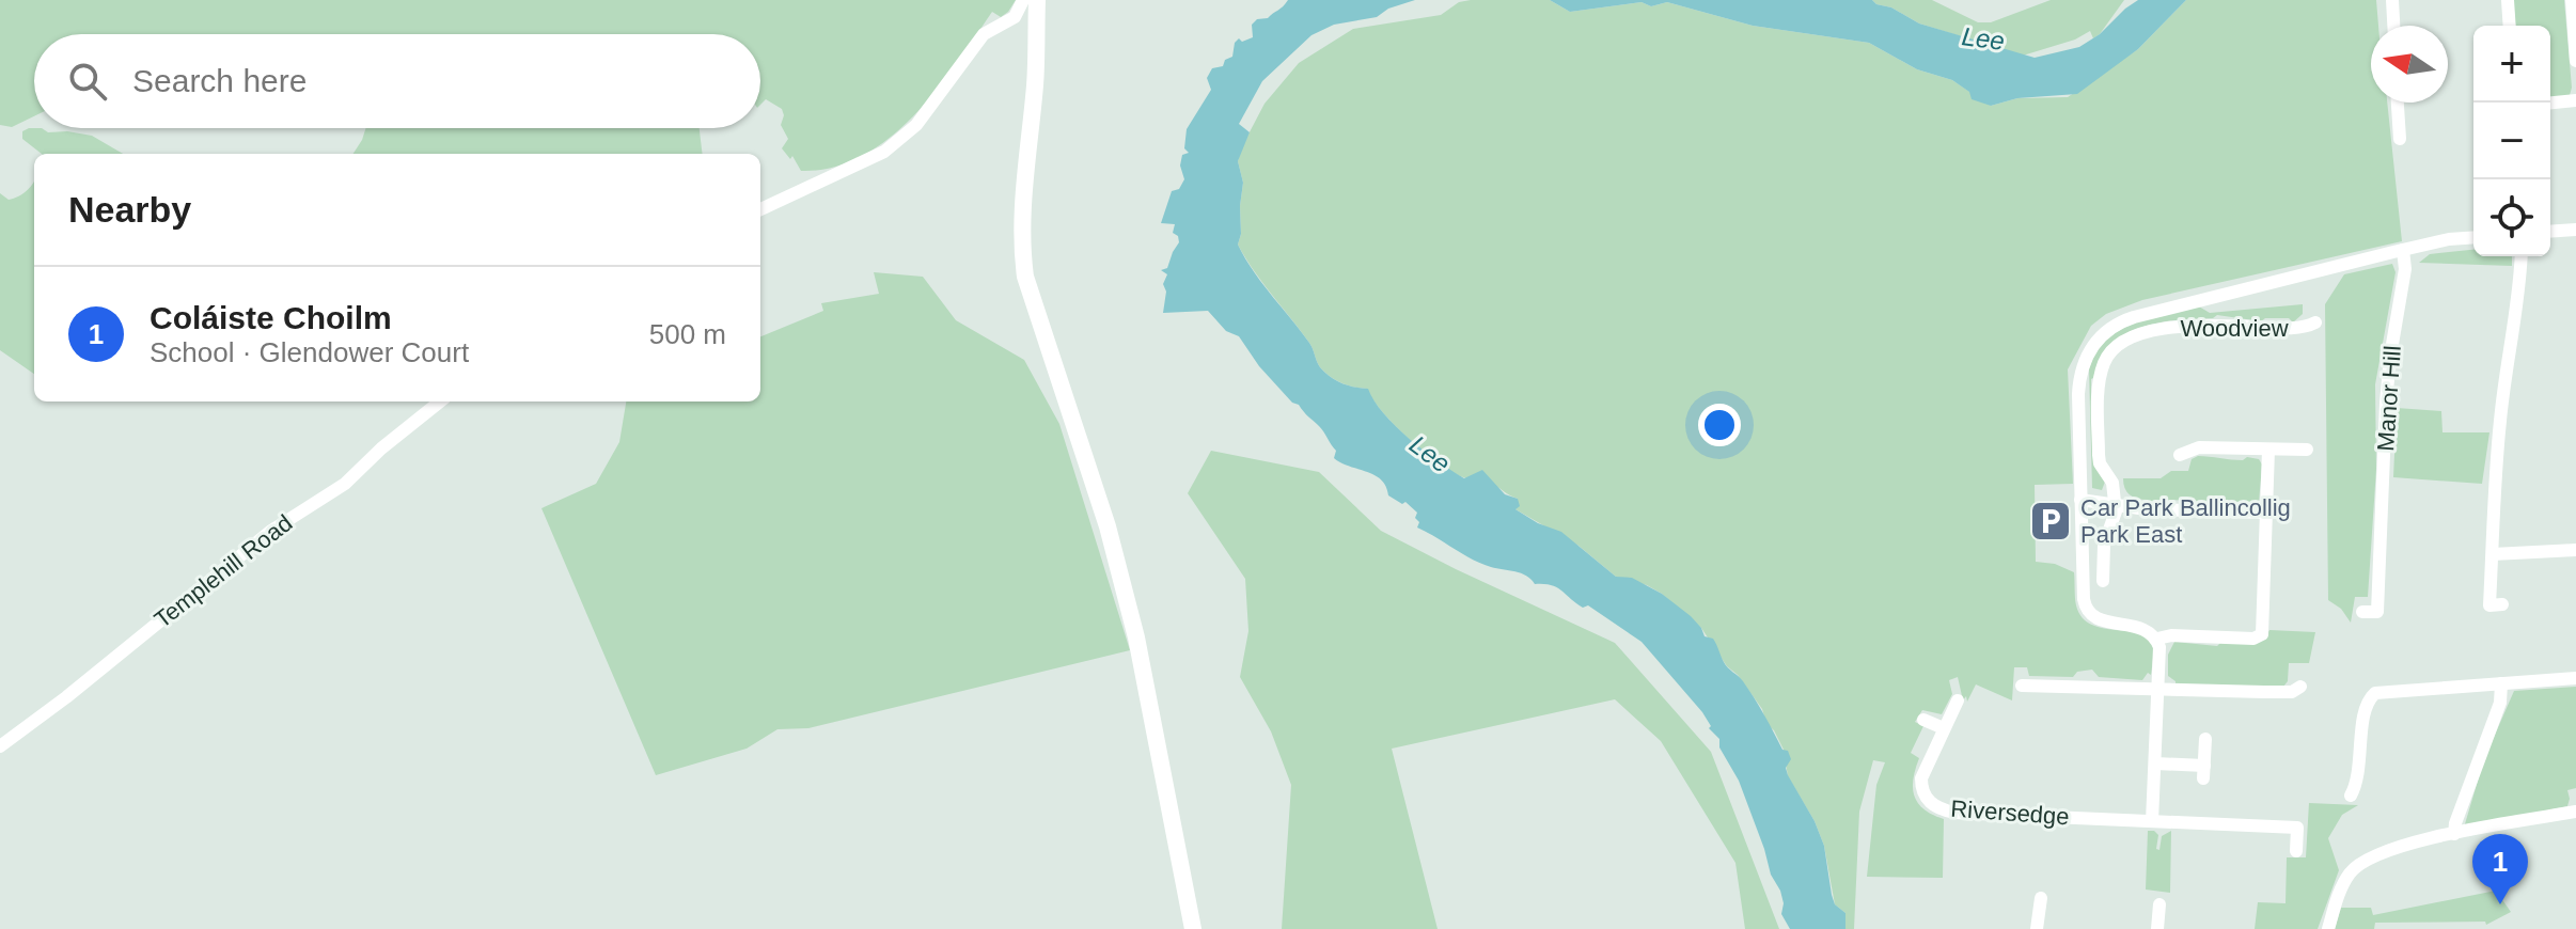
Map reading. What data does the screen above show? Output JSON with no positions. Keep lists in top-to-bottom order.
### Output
{
  "streets": {
    "street": [
      "Woodview",
      "Manor Hill",
      "Templehill Road",
      "Riversedge"
    ]
  },
  "water": ["Lee"],
  "places": {
    "parking": ["Car Park Ballincollig Park East"]
  },
  "north": "left",
  "page": {
    "map_buttons": ["+", "−"],
    "search": "Search here",
    "heading": "Nearby",
    "list": [
      {
        "mark": "1",
        "name": "Coláiste Choilm",
        "note": "School · Glendower Court",
        "value": "500 m"
      }
    ],
    "pins": "1"
  }
}
